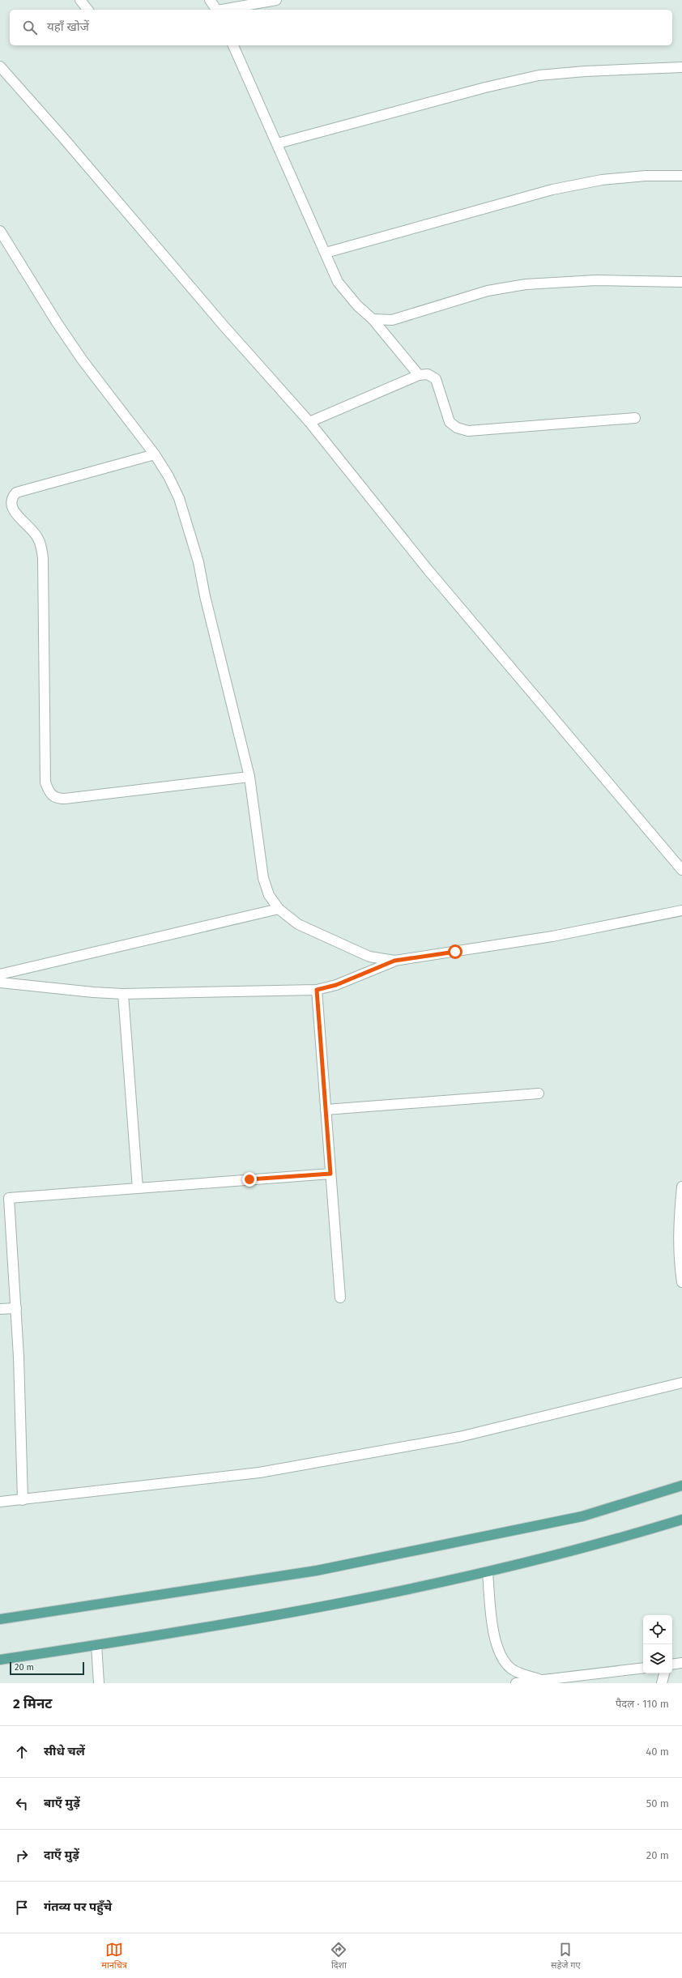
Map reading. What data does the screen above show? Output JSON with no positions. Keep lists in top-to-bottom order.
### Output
{
  "scale_bar": "20 m",
  "page": {
    "search": "यहाँ खोजें",
    "scale": "20 m",
    "heading": ["2 मिनट", "पैदल · 110 m"],
    "list": [
      ["सीधे चलें", "40 m"],
      ["बाएँ मुड़ें", "50 m"],
      ["दाएँ मुड़ें", "20 m"],
      "गंतव्य पर पहुँचे"
    ],
    "nav": ["मानचित्र", "दिशा", "सहेजे गए"]
  }
}
